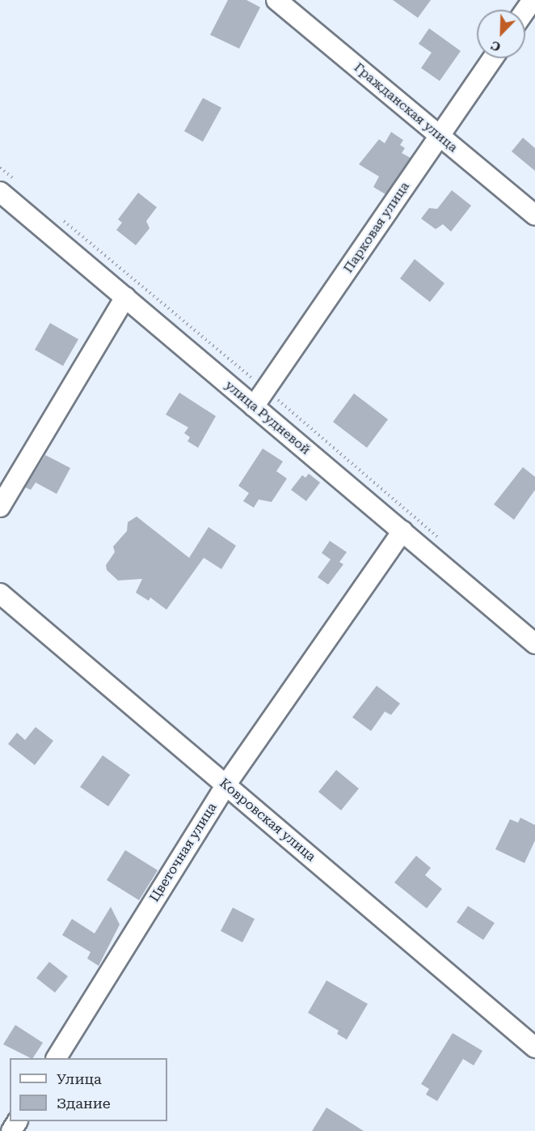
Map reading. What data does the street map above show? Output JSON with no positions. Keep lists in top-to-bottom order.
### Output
{
  "streets": {
    "street": [
      "Гражданская улица",
      "Парковая улица",
      "улица Рудневой",
      "Ковровская улица",
      "Цветочная улица"
    ]
  },
  "crossings": [
    ["Гражданская улица", "Парковая улица"],
    ["Парковая улица", "улица Рудневой"],
    ["улица Рудневой", "Цветочная улица"],
    ["Ковровская улица", "Цветочная улица"]
  ],
  "legend": ["Улица", "Здание"],
  "north": "bottom left"
}
